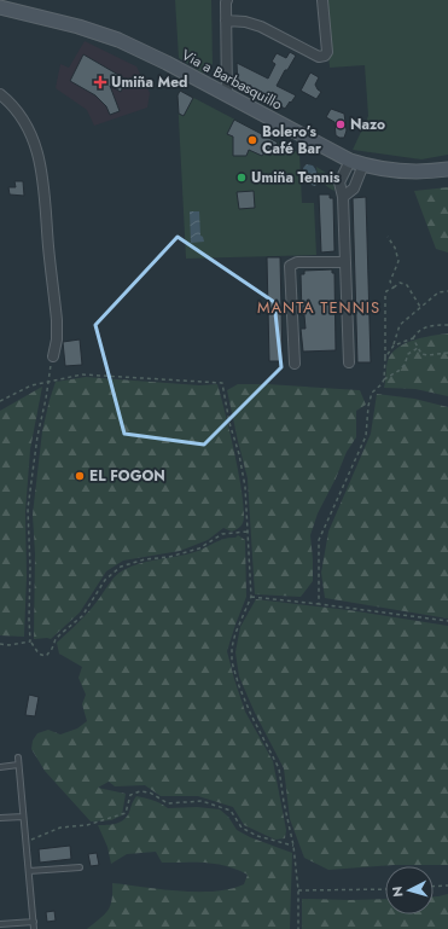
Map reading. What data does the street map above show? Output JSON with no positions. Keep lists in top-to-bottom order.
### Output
{
  "streets": {
    "main road": ["Via a Barbasquillo"]
  },
  "districts": ["MANTA TENNIS"],
  "places": {
    "health": ["Umiña Med"],
    "other": [
      "Nazo",
      "Bolero’s Café Bar",
      "Umiña Tennis",
      "EL FOGON"
    ]
  },
  "north": "left"
}
